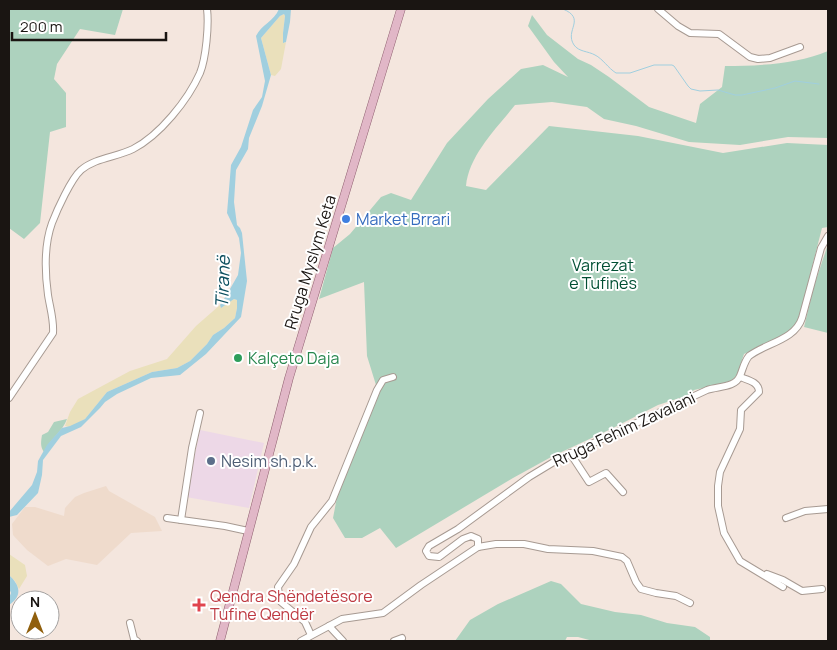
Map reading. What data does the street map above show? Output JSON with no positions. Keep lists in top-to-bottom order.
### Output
{
  "streets": {
    "main road": ["Rruga Myslym Keta"],
    "street": ["Rruga Fehim Zavalani"]
  },
  "water": ["Tiranë"],
  "parks": ["Varrezat e Tufinës"],
  "places": {
    "other": ["Market Brrari", "Kalçeto Daja", "Nesim sh.p.k."],
    "health": ["Qendra Shëndetësore Tufine Qendër"]
  },
  "scale_bar": "200 m",
  "north": "top"
}
